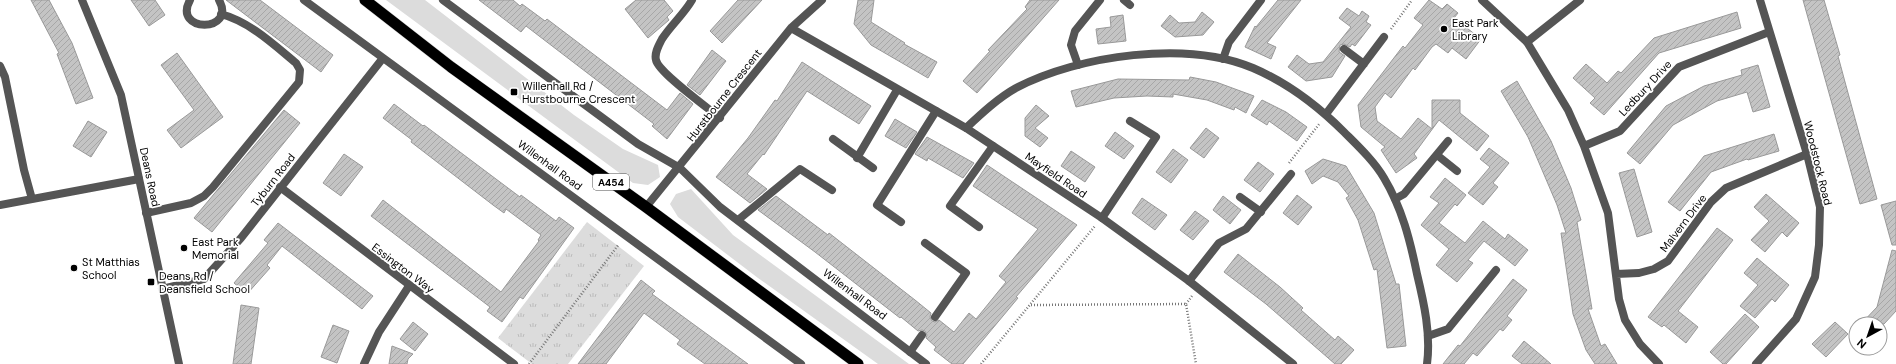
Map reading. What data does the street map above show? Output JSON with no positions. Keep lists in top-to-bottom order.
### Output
{
  "streets": {
    "highway": ["Willenhall Road", "A454"],
    "street": [
      "Ledbury Drive",
      "Hurstbourne Crescent",
      "Woodstock Road",
      "Mayfield Road",
      "Deans Road",
      "Tyburn Road",
      "Malvern Drive",
      "Essington Way"
    ]
  },
  "crossings": [
    ["Ledbury Drive", "Woodstock Road"],
    ["Hurstbourne Crescent", "Willenhall Road"],
    ["Hurstbourne Crescent", "Mayfield Road"],
    ["Woodstock Road", "Malvern Drive"],
    ["Willenhall Road", "Tyburn Road"],
    ["Deans Road", "Tyburn Road"],
    ["Tyburn Road", "Essington Way"]
  ],
  "places": {
    "other": ["East Park Library", "East Park Memorial", "St Matthias School"],
    "transit": ["Willenhall Rd / Hurstbourne Crescent", "Deans Rd / Deansfield School"]
  },
  "north": "bottom left"
}
